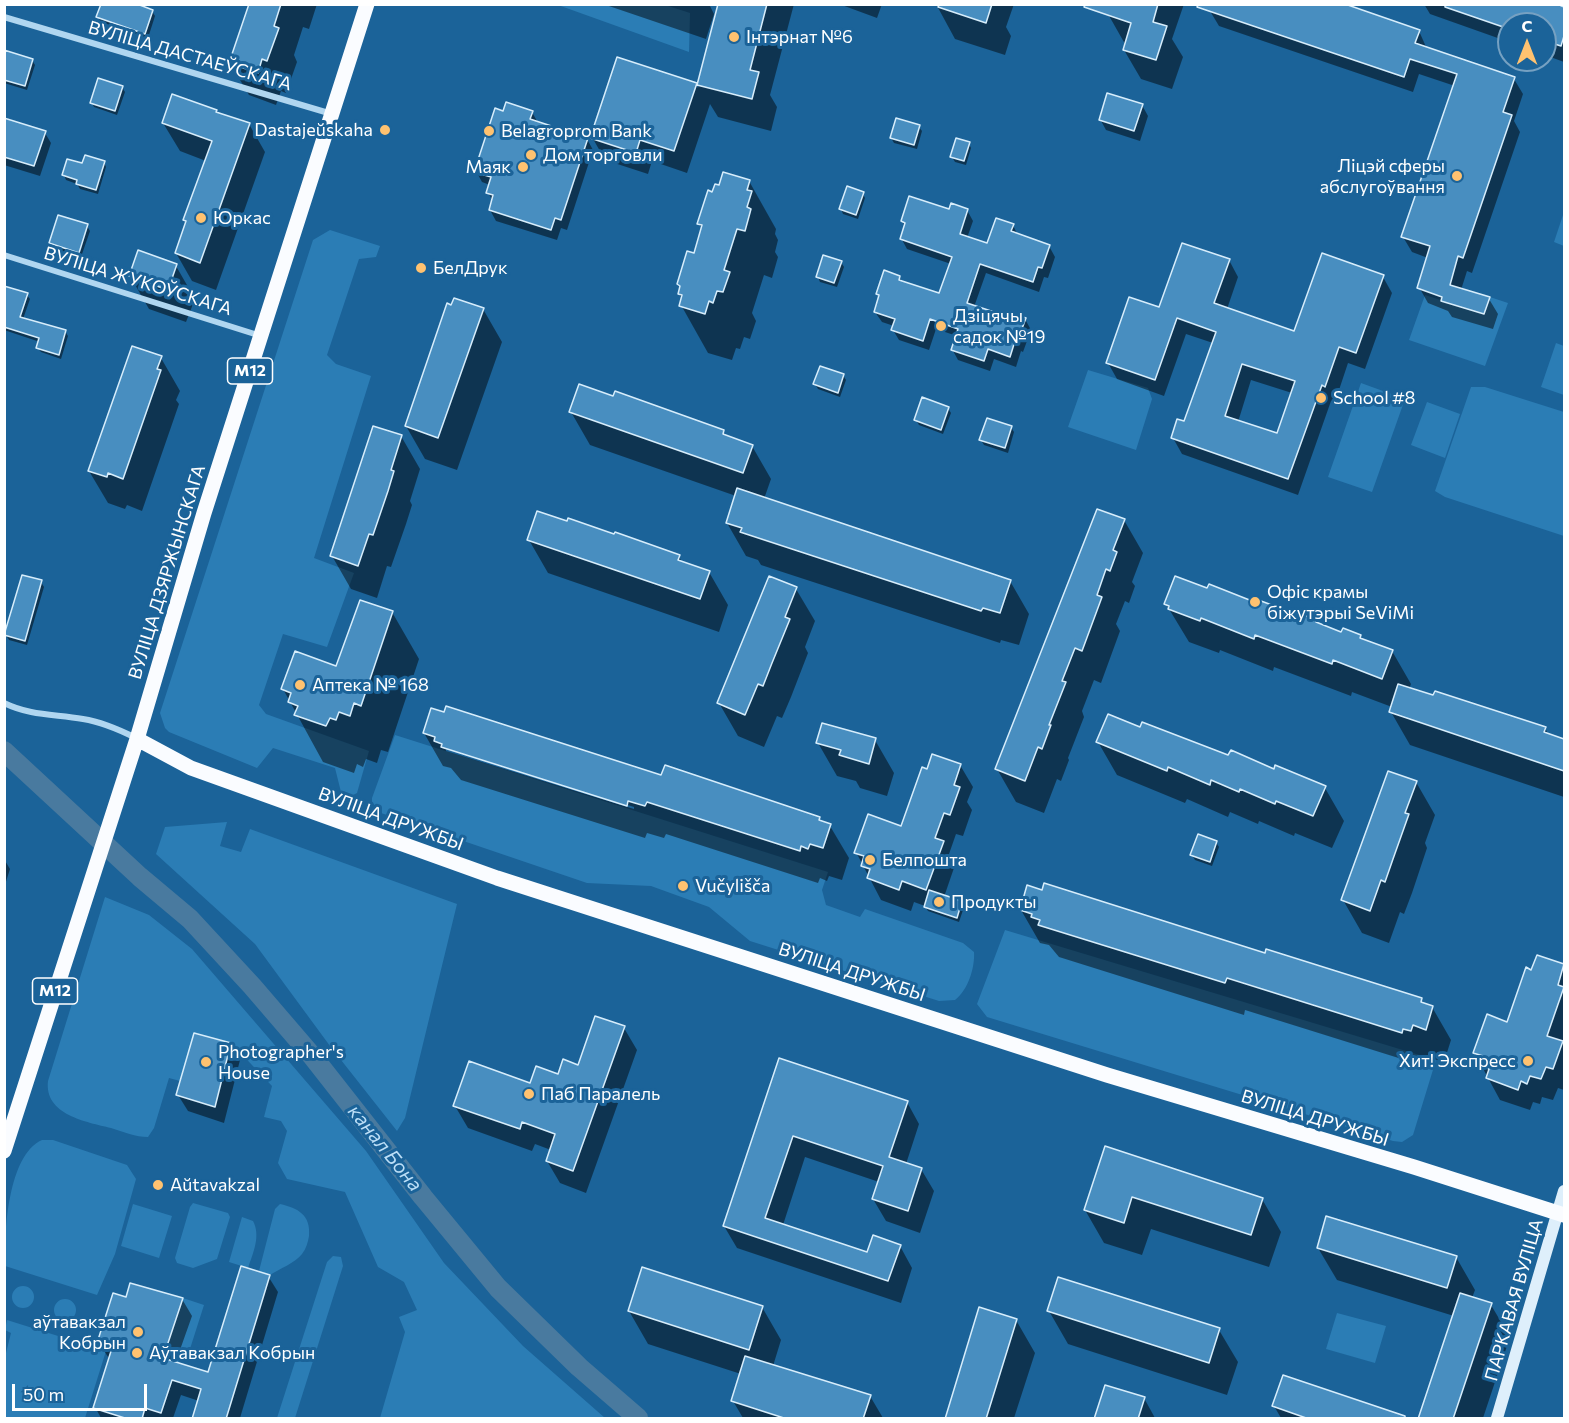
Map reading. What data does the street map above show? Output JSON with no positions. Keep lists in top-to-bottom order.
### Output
{
  "streets": {
    "main road": ["М12", "ВУЛІЦА ДЗЯРЖЫНСКАГА", "ВУЛІЦА ДРУЖБЫ"],
    "street": ["ВУЛІЦА ДАСТАЕЎСКАГА", "ВУЛІЦА ЖУКОЎСКАГА", "ПАРКАВАЯ ВУЛІЦА"]
  },
  "crossings": [
    ["ВУЛІЦА ДАСТАЕЎСКАГА", "ВУЛІЦА ДЗЯРЖЫНСКАГА"],
    ["ВУЛІЦА ЖУКОЎСКАГА", "ВУЛІЦА ДЗЯРЖЫНСКАГА"],
    ["ВУЛІЦА ДЗЯРЖЫНСКАГА", "ВУЛІЦА ДРУЖБЫ"],
    ["ВУЛІЦА ДРУЖБЫ", "ПАРКАВАЯ ВУЛІЦА"]
  ],
  "water": ["канал Бона"],
  "places": [
    "Інтэрнат №6",
    "Dastajeŭskaha",
    "Belagroprom Bank",
    "Дом торговли",
    "Маяк",
    "Ліцэй сферы абслугоўвання",
    "Юркас",
    "БелДрук",
    "Дзіцячы садок №19",
    "School #8",
    "Офіс крамы біжутэрыі SeViMi",
    "Аптека № 168",
    "Белпошта",
    "Vučylišča",
    "Продукты",
    "Хит! Экспресс",
    "Photographer's House",
    "Паб Паралель",
    "Aŭtavakzal",
    "аўтавакзал Кобрын",
    "Аўтавакзал Кобрын"
  ],
  "scale_bar": "50 m",
  "north": "top"
}
